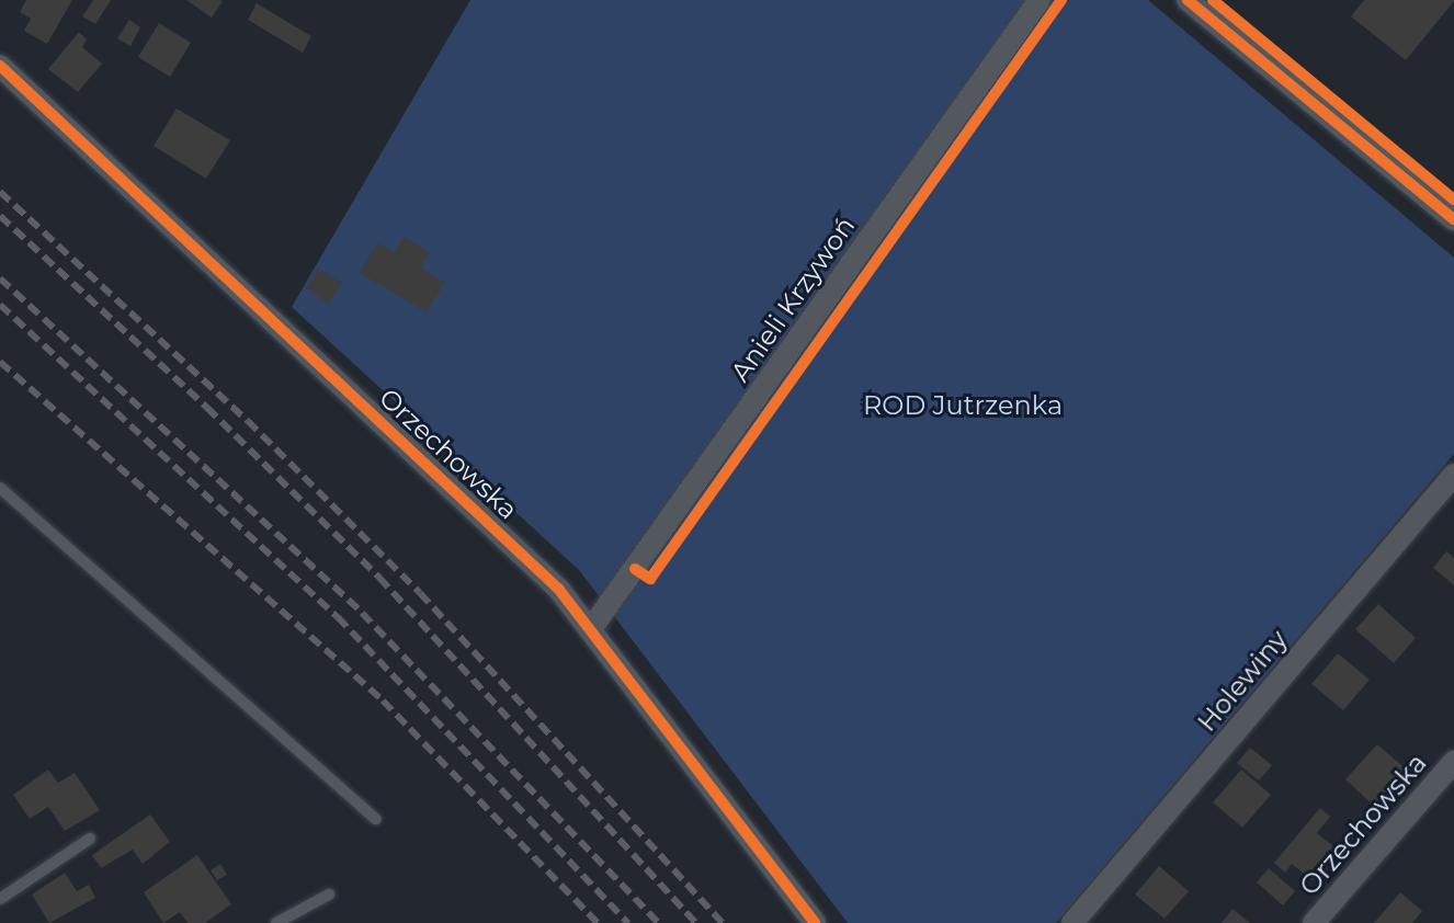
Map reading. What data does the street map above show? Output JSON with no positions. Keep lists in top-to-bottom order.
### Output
{
  "streets": {
    "street": ["Anieli Krzywoń", "Orzechowska", "Holewiny"]
  },
  "crossings": [
    ["Anieli Krzywoń", "Orzechowska"]
  ],
  "parks": ["ROD Jutrzenka"]
}
